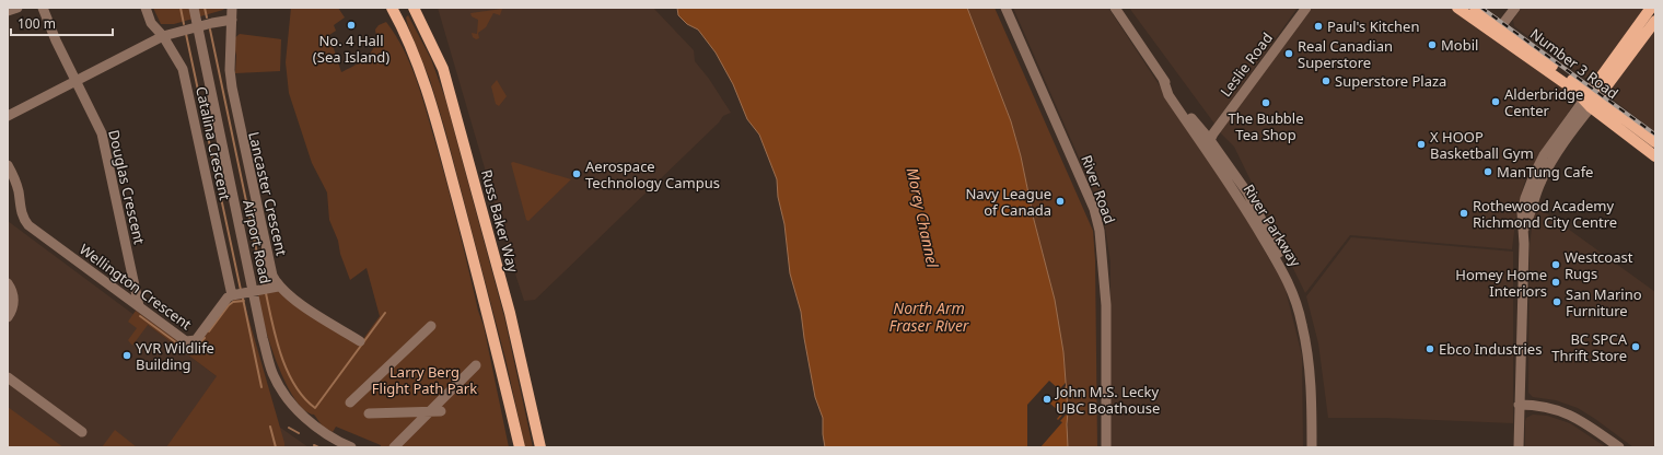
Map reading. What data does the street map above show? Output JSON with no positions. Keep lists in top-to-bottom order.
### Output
{
  "streets": {
    "main road": ["Number 3 Road", "Russ Baker Way"],
    "street": [
      "Leslie Road",
      "Catalina Crescent",
      "Douglas Crescent",
      "River Road",
      "Lancaster Crescent",
      "River Parkway",
      "Airport Road",
      "Wellington Crescent"
    ]
  },
  "crossings": [
    ["Leslie Road", "River Parkway"],
    ["Catalina Crescent", "Wellington Crescent"],
    ["Douglas Crescent", "Wellington Crescent"]
  ],
  "water": ["Morey Channel", "North Arm Fraser River"],
  "parks": ["Larry Berg Flight Path Park"],
  "places": [
    "No. 4 Hall (Sea Island)",
    "Paul's Kitchen",
    "Mobil",
    "Real Canadian Superstore",
    "Superstore Plaza",
    "Alderbridge Center",
    "The Bubble Tea Shop",
    "X HOOP Basketball Gym",
    "ManTung Cafe",
    "Aerospace Technology Campus",
    "Navy League of Canada",
    "Rothewood Academy Richmond City Centre",
    "Westcoast Rugs",
    "Homey Home Interiors",
    "San Marino Furniture",
    "BC SPCA Thrift Store",
    "Ebco Industries",
    "YVR Wildlife Building",
    "John M.S. Lecky UBC Boathouse"
  ],
  "scale_bar": "100 m"
}
